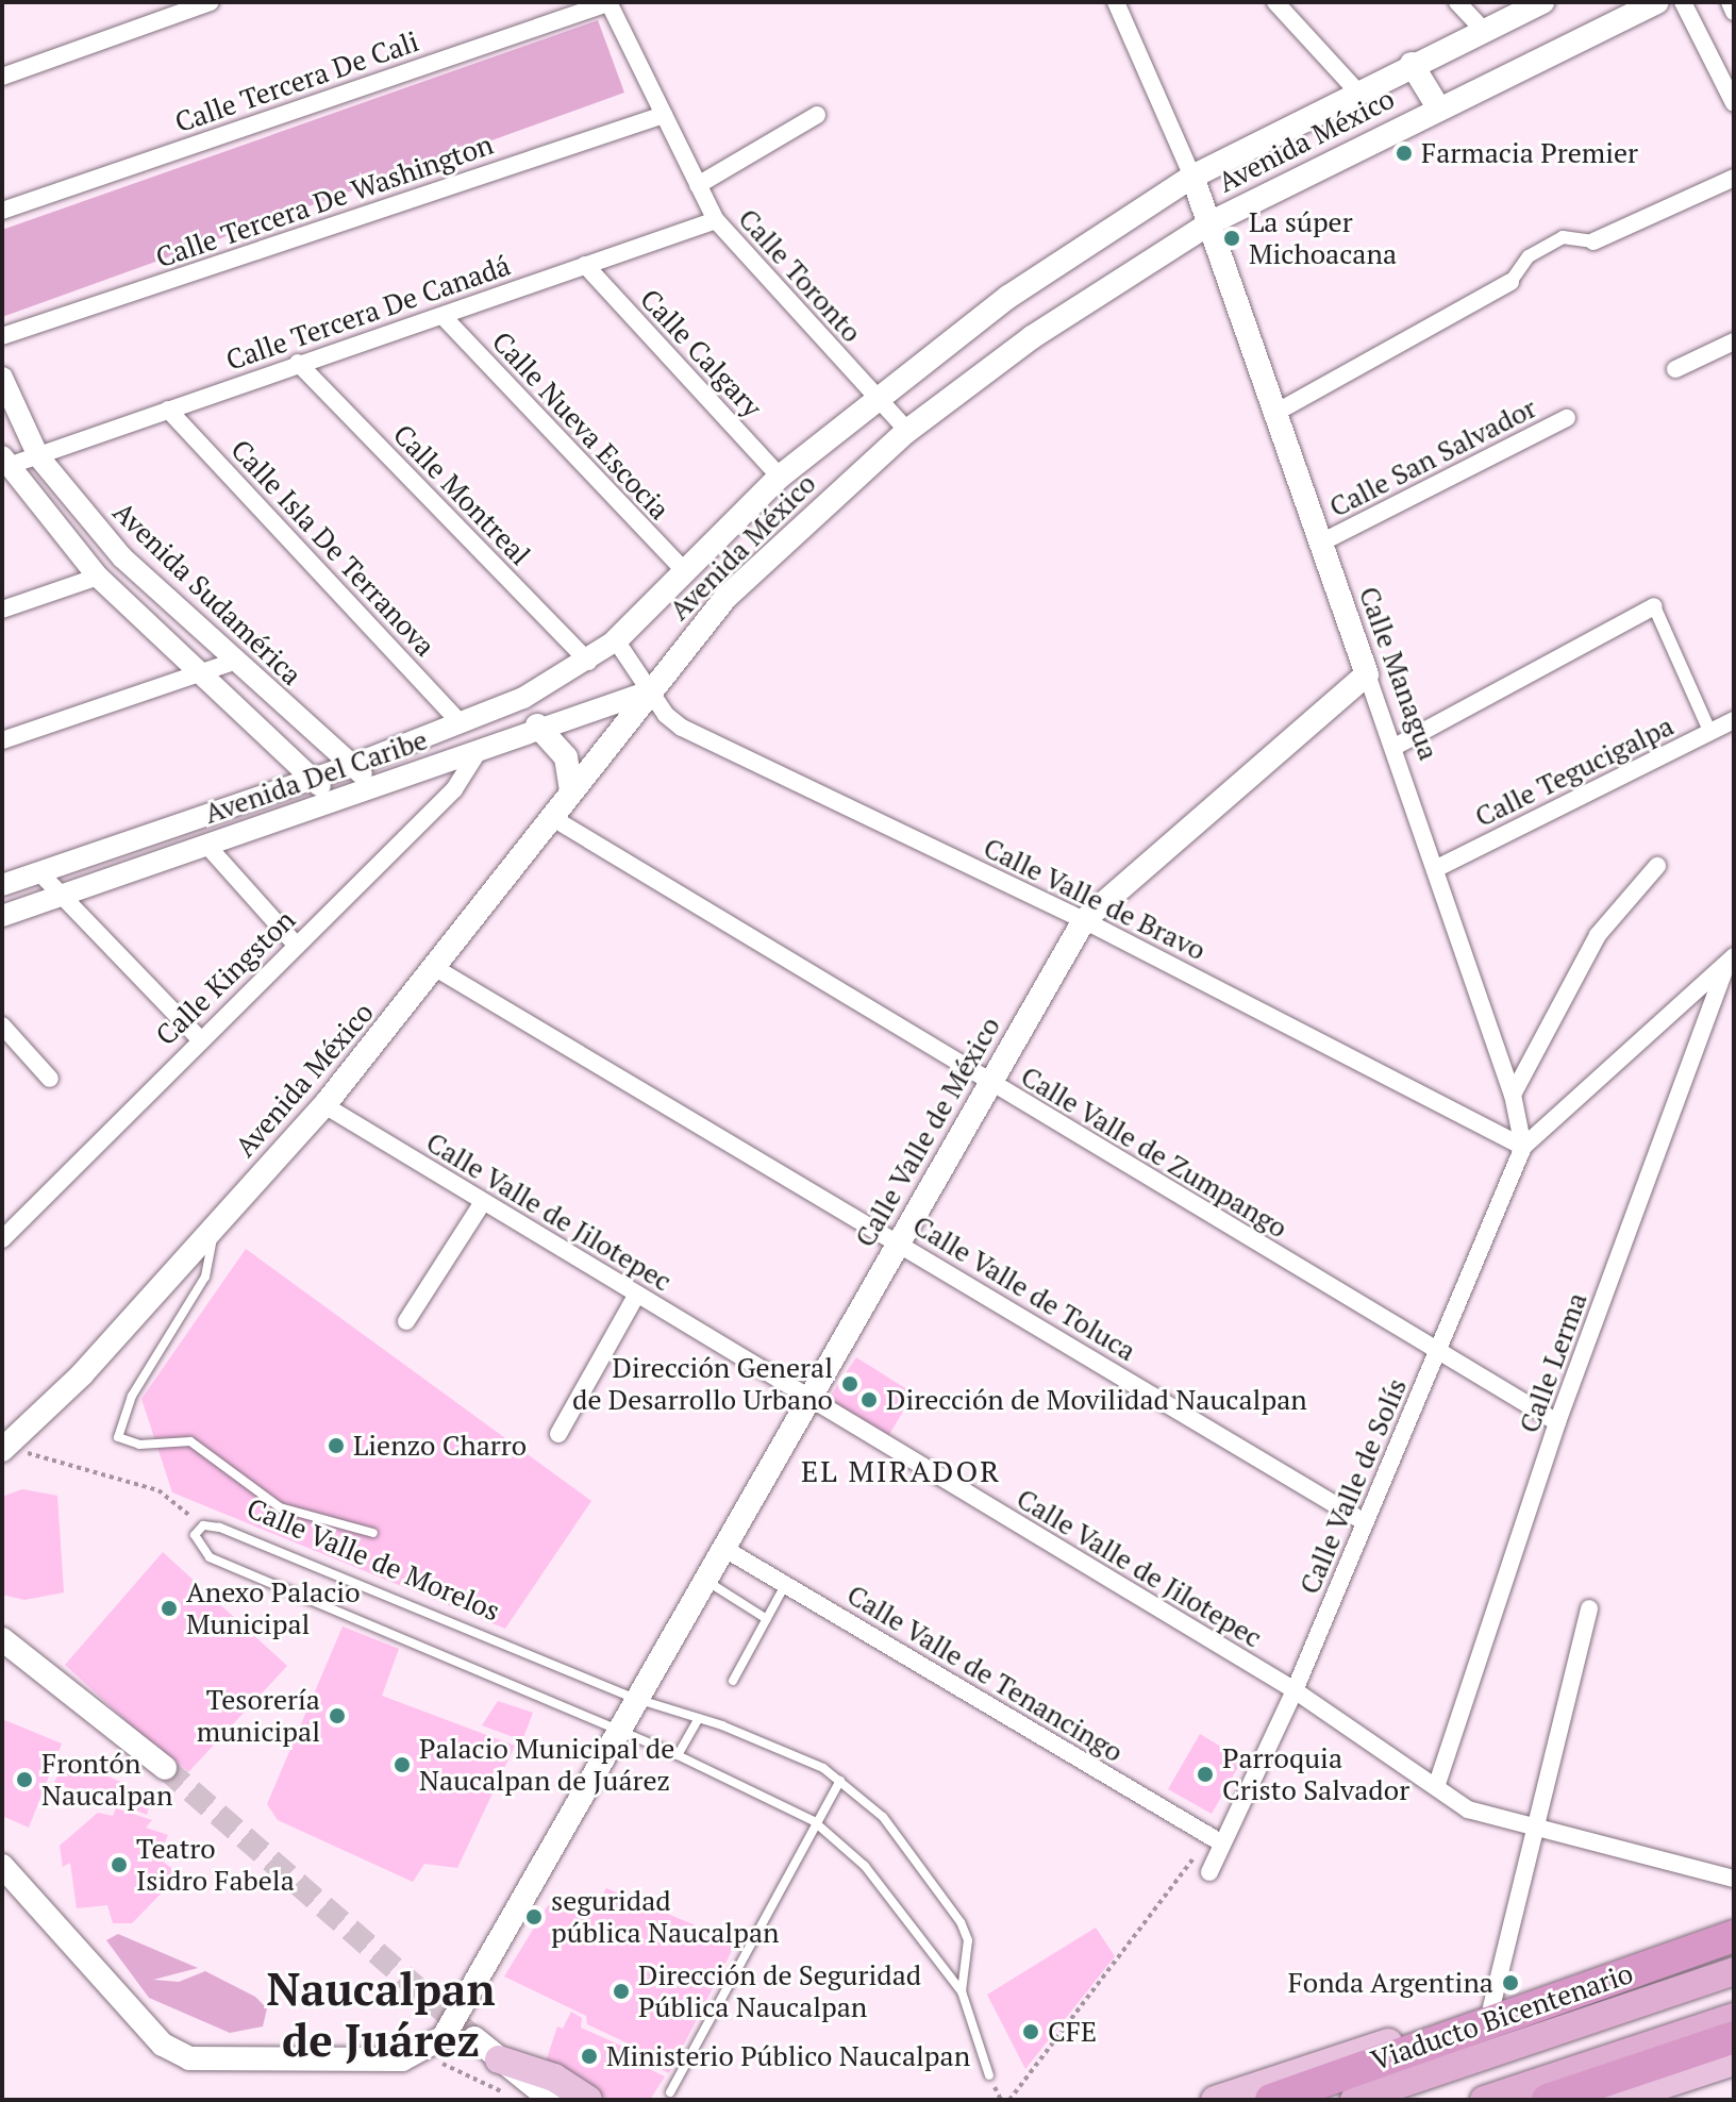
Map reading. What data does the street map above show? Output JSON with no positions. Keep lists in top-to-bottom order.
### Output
{
  "streets": {
    "highway": ["Viaducto Bicentenario"],
    "main road": ["Avenida México", "Calle Managua", "Calle Valle de México"],
    "street": [
      "Calle Tercera De Cali",
      "Calle Tercera De Washington",
      "Calle Toronto",
      "Calle Tercera De Canadá",
      "Calle Calgary",
      "Calle Nueva Escocia",
      "Calle San Salvador",
      "Calle Montreal",
      "Calle Isla De Terranova",
      "Avenida Sudamérica",
      "Calle Tegucigalpa",
      "Avenida Del Caribe",
      "Calle Valle de Bravo",
      "Calle Kingston",
      "Calle Valle de Zumpango",
      "Calle Valle de Jilotepec",
      "Calle Valle de Toluca",
      "Calle Lerma",
      "Calle Valle de Solís",
      "Calle Valle de Tenancingo"
    ],
    "lane": ["Calle Valle de Morelos"]
  },
  "crossings": [
    ["Calle Tercera De Cali", "Calle Toronto"],
    ["Avenida México", "Calle Toronto"],
    ["Avenida México", "Calle Calgary"],
    ["Avenida México", "Calle Nueva Escocia"],
    ["Avenida México", "Calle Managua"],
    ["Avenida México", "Avenida Del Caribe"],
    ["Avenida México", "Calle Valle de Bravo"],
    ["Avenida México", "Calle Valle de Zumpango"],
    ["Avenida México", "Calle Valle de Jilotepec"],
    ["Avenida México", "Calle Valle de Toluca"],
    ["Calle Tercera De Washington", "Calle Toronto"],
    ["Calle Toronto", "Calle Tercera De Canadá"],
    ["Calle Tercera De Canadá", "Calle Calgary"],
    ["Calle Tercera De Canadá", "Calle Nueva Escocia"],
    ["Calle Tercera De Canadá", "Calle Montreal"],
    ["Calle Tercera De Canadá", "Calle Isla De Terranova"],
    ["Calle Tercera De Canadá", "Avenida Sudamérica"],
    ["Calle San Salvador", "Calle Managua"],
    ["Calle Montreal", "Avenida Del Caribe"],
    ["Calle Isla De Terranova", "Avenida Del Caribe"],
    ["Avenida Sudamérica", "Avenida Del Caribe"],
    ["Calle Managua", "Calle Tegucigalpa"],
    ["Calle Managua", "Calle Valle de Bravo"],
    ["Calle Managua", "Calle Valle de México"],
    ["Calle Managua", "Calle Valle de Solís"],
    ["Avenida Del Caribe", "Calle Valle de Bravo"],
    ["Avenida Del Caribe", "Calle Kingston"],
    ["Calle Valle de Bravo", "Calle Valle de México"],
    ["Calle Valle de Bravo", "Calle Valle de Solís"],
    ["Calle Valle de México", "Calle Valle de Zumpango"],
    ["Calle Valle de México", "Calle Valle de Jilotepec"],
    ["Calle Valle de México", "Calle Valle de Toluca"],
    ["Calle Valle de México", "Calle Valle de Morelos"],
    ["Calle Valle de México", "Calle Valle de Tenancingo"],
    ["Calle Valle de Zumpango", "Calle Lerma"],
    ["Calle Valle de Zumpango", "Calle Valle de Solís"],
    ["Calle Valle de Jilotepec", "Calle Lerma"],
    ["Calle Valle de Jilotepec", "Calle Valle de Solís"],
    ["Calle Valle de Toluca", "Calle Valle de Solís"],
    ["Calle Valle de Solís", "Calle Valle de Tenancingo"]
  ],
  "districts": ["EL MIRADOR", "Naucalpan de Juárez"],
  "places": [
    "Farmacia Premier",
    "La súper Michoacana",
    "Dirección General de Desarrollo Urbano",
    "Dirección de Movilidad Naucalpan",
    "Lienzo Charro",
    "Anexo Palacio Municipal",
    "Tesorería municipal",
    "Palacio Municipal de Naucalpan de Juárez",
    "Parroquia Cristo Salvador",
    "Frontón Naucalpan",
    "Teatro Isidro Fabela",
    "seguridad pública Naucalpan",
    "Fonda Argentina",
    "Dirección de Seguridad Pública Naucalpan",
    "CFE",
    "Ministerio Público Naucalpan"
  ]
}
